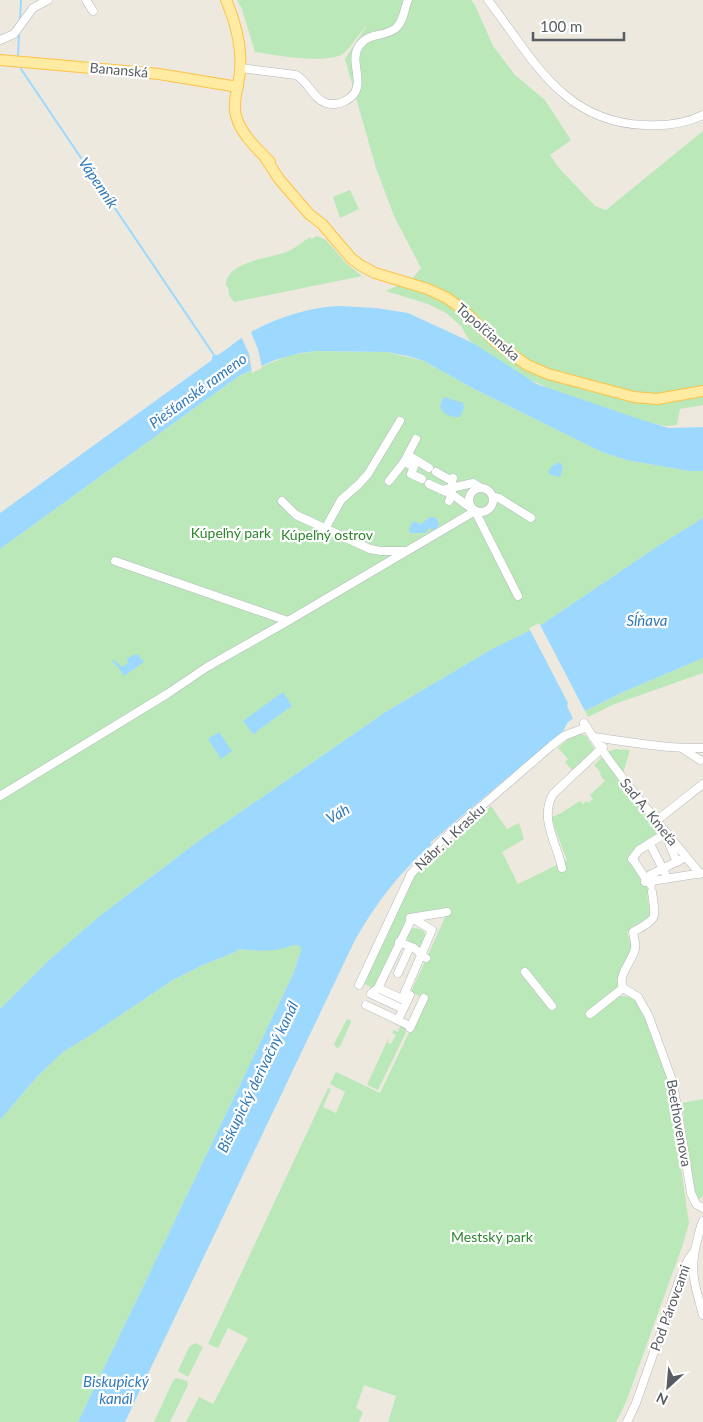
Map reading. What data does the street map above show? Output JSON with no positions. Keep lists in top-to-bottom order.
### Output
{
  "streets": {
    "main road": ["Bananská", "Topoľčianska"],
    "street": [
      "Sad A. Kmeťa",
      "Nábr. I. Krasku",
      "Beethovenova",
      "Pod Párovcami"
    ]
  },
  "crossings": [
    ["Bananská", "Topoľčianska"],
    ["Sad A. Kmeťa", "Nábr. I. Krasku"]
  ],
  "water": [
    "Vápenník",
    "Piešťanské rameno",
    "Sĺňava",
    "Váh",
    "Biskupický derivačný kanál",
    "Biskupický kanál"
  ],
  "parks": ["Kúpeľný park", "Kúpeľný ostrov", "Mestský park"],
  "scale_bar": "100 m",
  "north": "bottom left"
}
